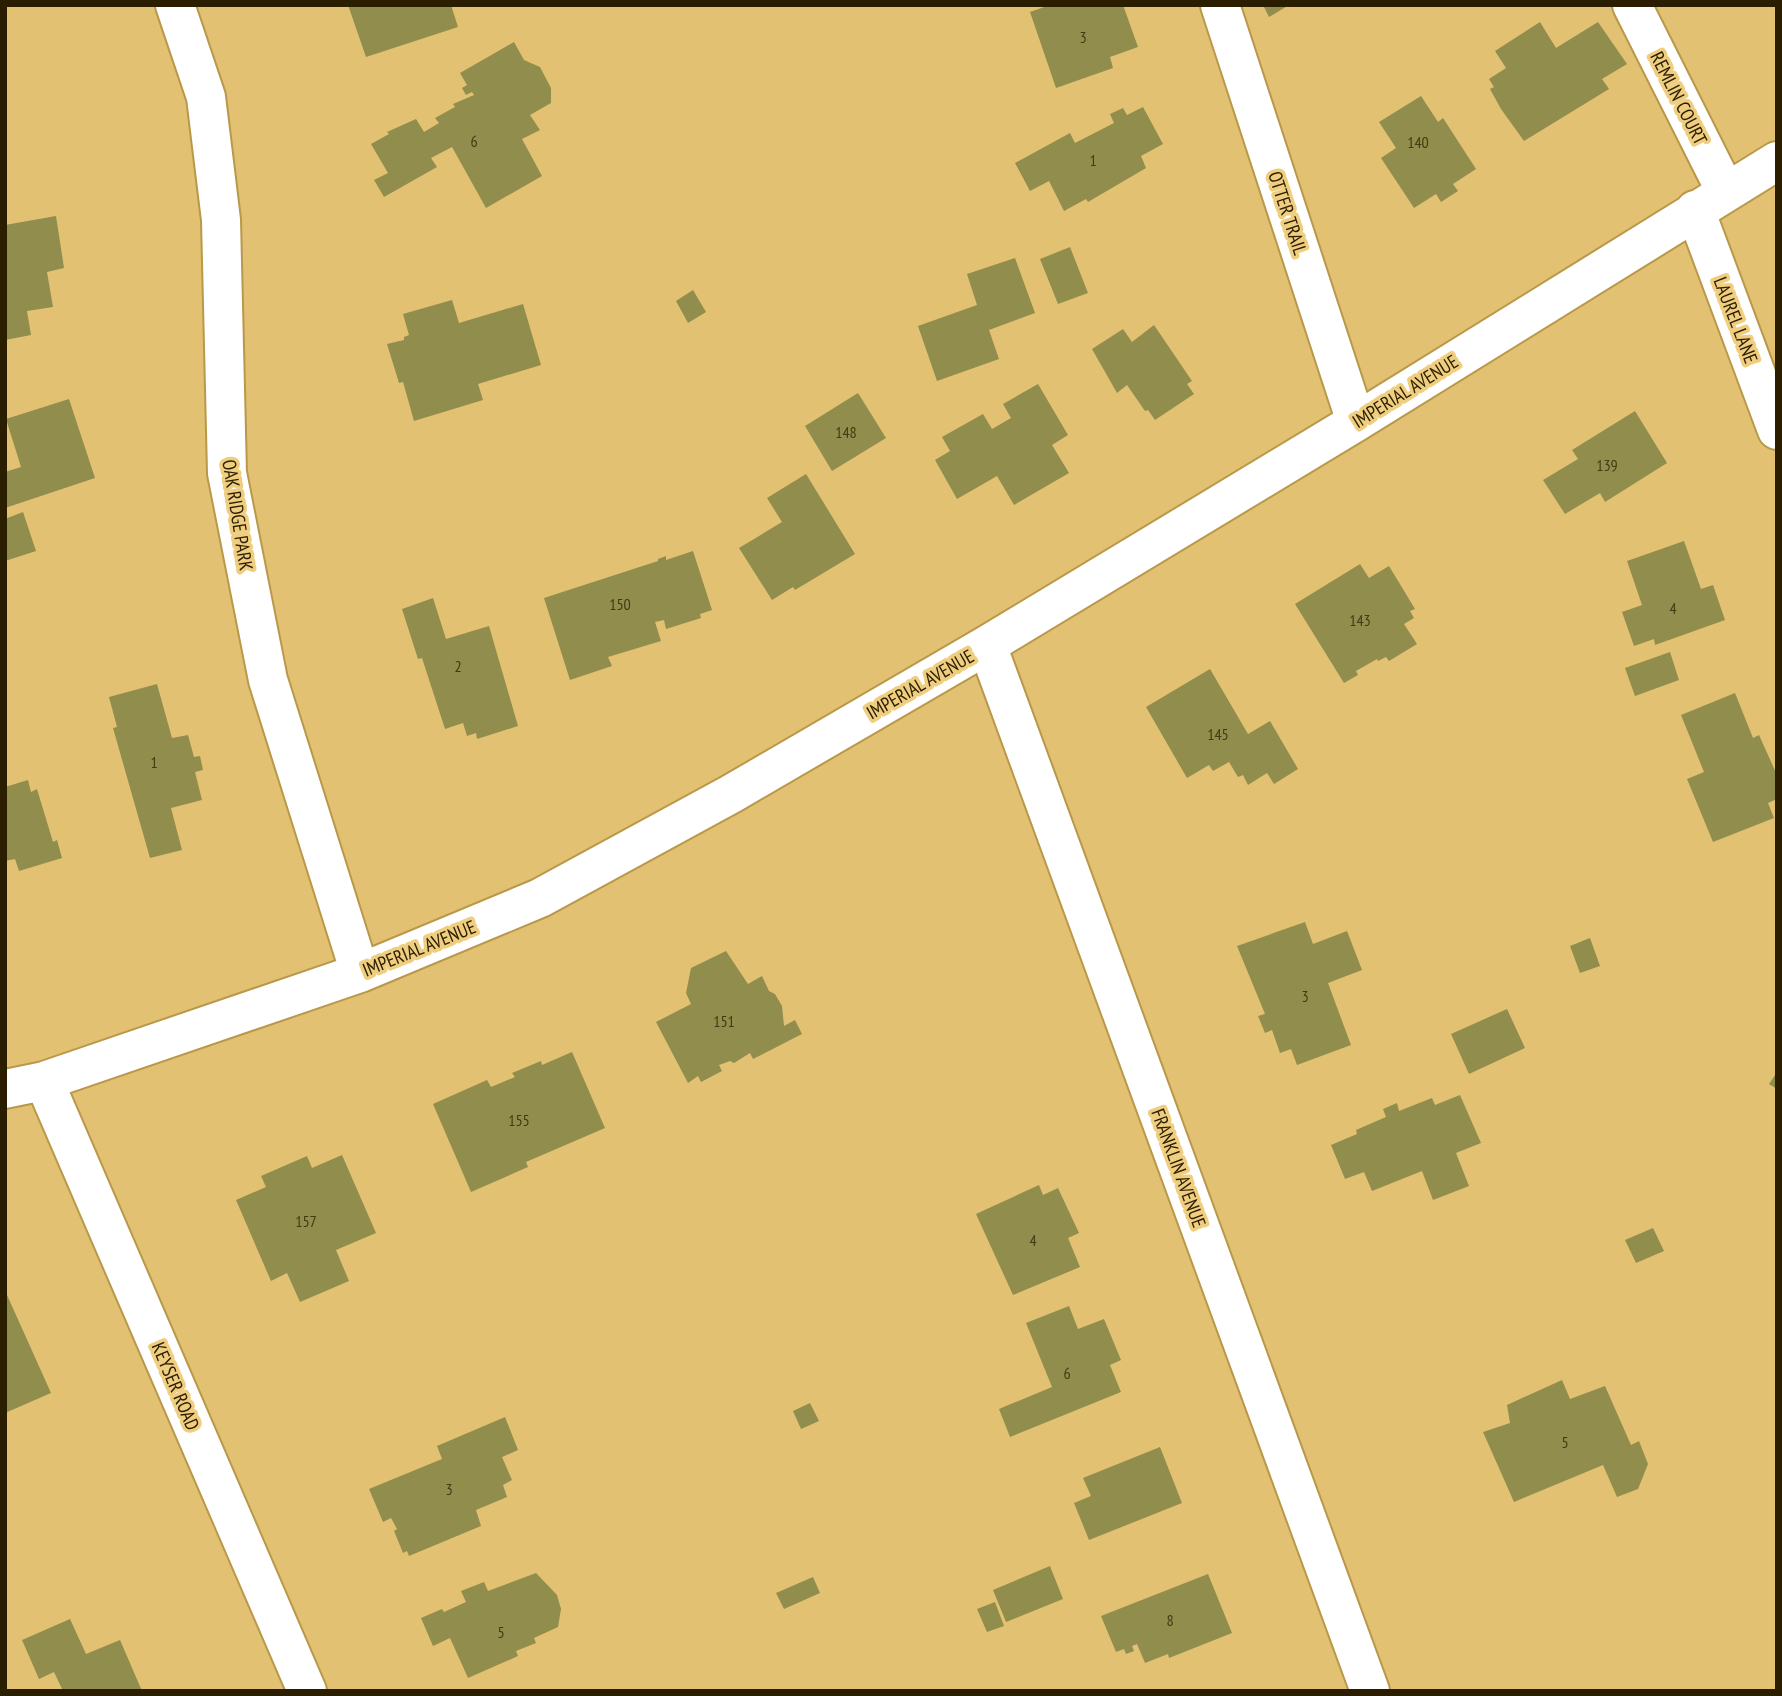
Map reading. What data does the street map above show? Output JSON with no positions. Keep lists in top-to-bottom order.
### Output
{
  "streets": {
    "street": [
      "REMLIN COURT",
      "OTTER TRAIL",
      "LAUREL LANE",
      "IMPERIAL AVENUE",
      "OAK RIDGE PARK",
      "FRANKLIN AVENUE",
      "KEYSER ROAD"
    ]
  },
  "crossings": [
    ["REMLIN COURT", "LAUREL LANE"],
    ["REMLIN COURT", "IMPERIAL AVENUE"],
    ["OTTER TRAIL", "IMPERIAL AVENUE"],
    ["LAUREL LANE", "IMPERIAL AVENUE"],
    ["IMPERIAL AVENUE", "OAK RIDGE PARK"],
    ["IMPERIAL AVENUE", "FRANKLIN AVENUE"],
    ["IMPERIAL AVENUE", "KEYSER ROAD"]
  ],
  "house_numbers": [
    "3",
    "6",
    "140",
    "1",
    "148",
    "139",
    "150",
    "4",
    "143",
    "2",
    "145",
    "1",
    "3",
    "151",
    "155",
    "157",
    "4",
    "6",
    "5",
    "3",
    "8",
    "5"
  ]
}
